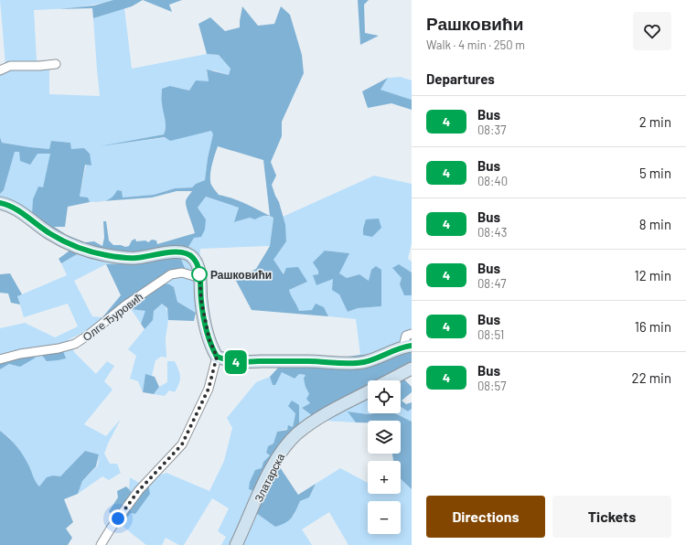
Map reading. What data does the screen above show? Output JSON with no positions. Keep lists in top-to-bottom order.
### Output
{
  "streets": {
    "street": ["Олге Ђуровић", "Златарска"]
  },
  "places": ["Рашковићи"],
  "lines": ["bus line 4"],
  "page": {
    "on_map": "4",
    "heading": [
      ["Рашковићи", "Walk · 4 min · 250 m"],
      "Departures"
    ],
    "list": [
      {
        "mark": "4",
        "name": "Bus",
        "note": "08:37",
        "value": "2 min"
      },
      {
        "mark": "4",
        "name": "Bus",
        "note": "08:40",
        "value": "5 min"
      },
      {
        "mark": "4",
        "name": "Bus",
        "note": "08:43",
        "value": "8 min"
      },
      {
        "mark": "4",
        "name": "Bus",
        "note": "08:47",
        "value": "12 min"
      },
      {
        "mark": "4",
        "name": "Bus",
        "note": "08:51",
        "value": "16 min"
      },
      {
        "mark": "4",
        "name": "Bus",
        "note": "08:57",
        "value": "22 min"
      }
    ],
    "map_buttons": ["+", "−"],
    "buttons": ["Directions", "Tickets"]
  }
}
